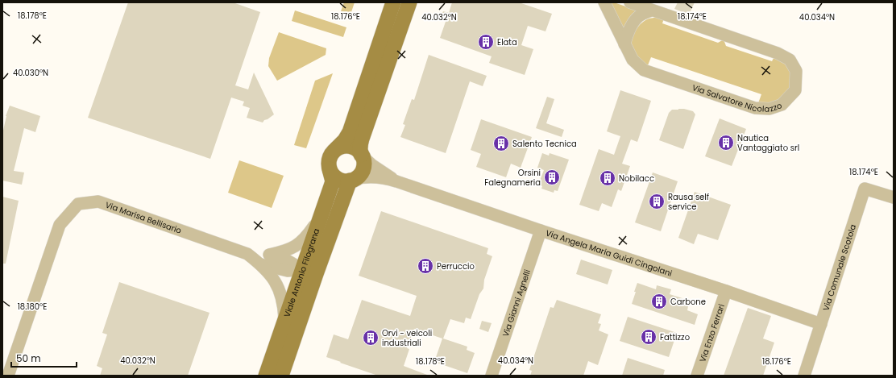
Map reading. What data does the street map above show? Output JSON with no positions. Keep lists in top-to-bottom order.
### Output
{
  "streets": {
    "main road": ["Viale Antonio Filograna"],
    "street": [
      "Via Salvatore Nicolazzo",
      "Via Marisa Bellisario",
      "Via Angela Maria Guidi Cingolani",
      "Via Comunale Scotola",
      "Via Gianni Agnelli",
      "Via Enzo Ferrari"
    ]
  },
  "crossings": [
    ["Via Marisa Bellisario", "Viale Antonio Filograna"],
    ["Via Angela Maria Guidi Cingolani", "Via Comunale Scotola"],
    ["Via Angela Maria Guidi Cingolani", "Via Gianni Agnelli"],
    ["Via Angela Maria Guidi Cingolani", "Via Enzo Ferrari"]
  ],
  "places": {
    "building": [
      "Elata",
      "Nautica Vantaggiato srl",
      "Salento Tecnica",
      "Orsini Falegnameria",
      "Nobilacc",
      "Rausa self service",
      "Perruccio",
      "Carbone",
      "Fattizzo",
      "Orvi - veicoli industriali"
    ]
  },
  "scale_bar": "50 m",
  "coordinates": [
    "18.178°E",
    "18.176°E",
    "18.174°E",
    "40.032°N",
    "40.034°N",
    "40.030°N",
    "18.180°E"
  ]
}
